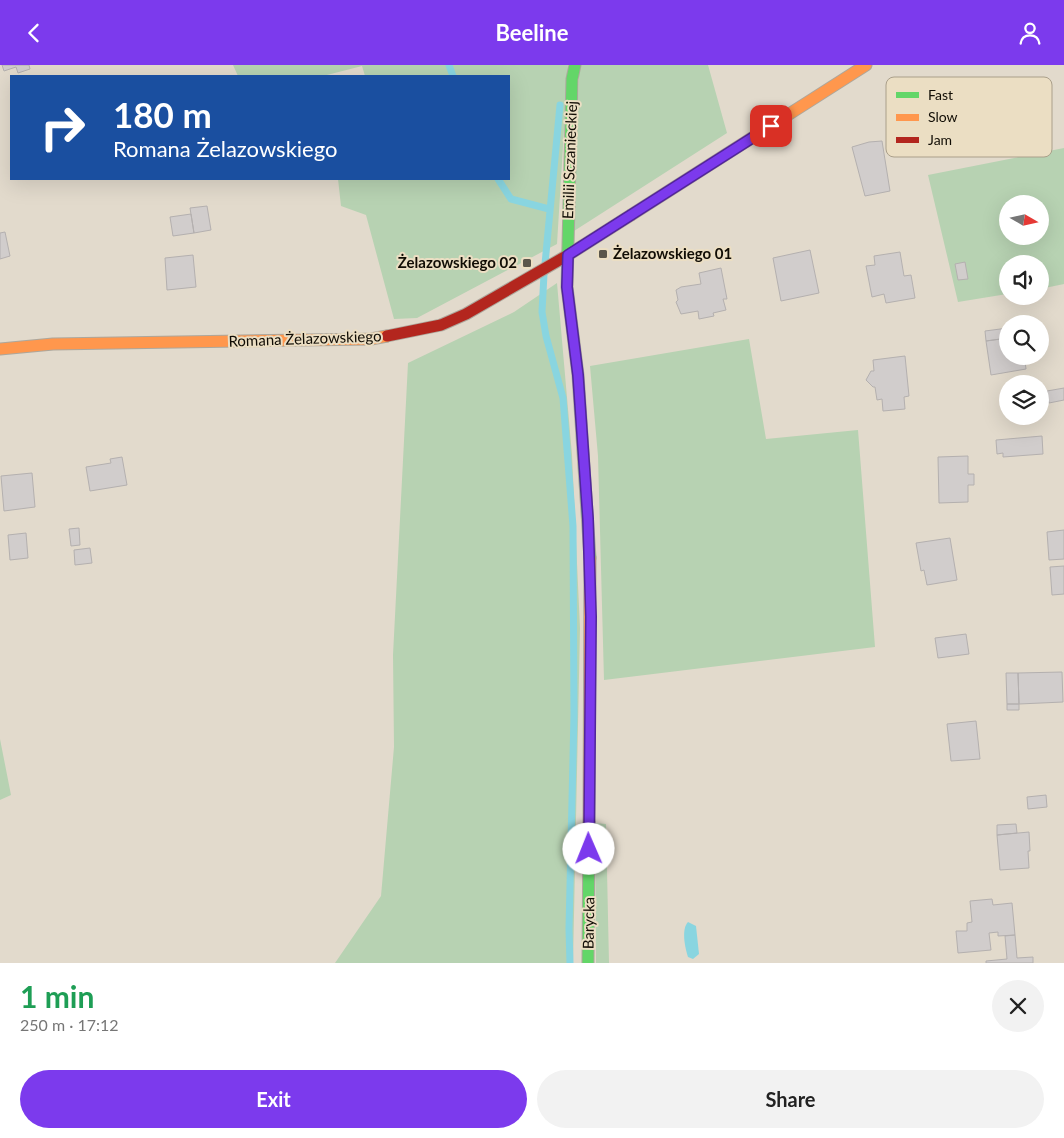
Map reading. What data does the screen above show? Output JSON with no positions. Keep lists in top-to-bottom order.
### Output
{
  "streets": {
    "street": ["Emilii Sczanieckiej", "Romana Żelazowskiego", "Barycka"]
  },
  "crossings": [
    ["Emilii Sczanieckiej", "Romana Żelazowskiego"],
    ["Emilii Sczanieckiej", "Barycka"],
    ["Romana Żelazowskiego", "Barycka"]
  ],
  "places": {
    "transit": ["Żelazowskiego 01", "Żelazowskiego 02"]
  },
  "legend": ["Fast", "Slow", "Jam"],
  "north": "right",
  "page": {
    "header": "Beeline",
    "turn": ["180 m", "Romana Żelazowskiego"],
    "heading": ["1 min", "250 m · 17:12"],
    "buttons": ["Exit", "Share"]
  }
}
